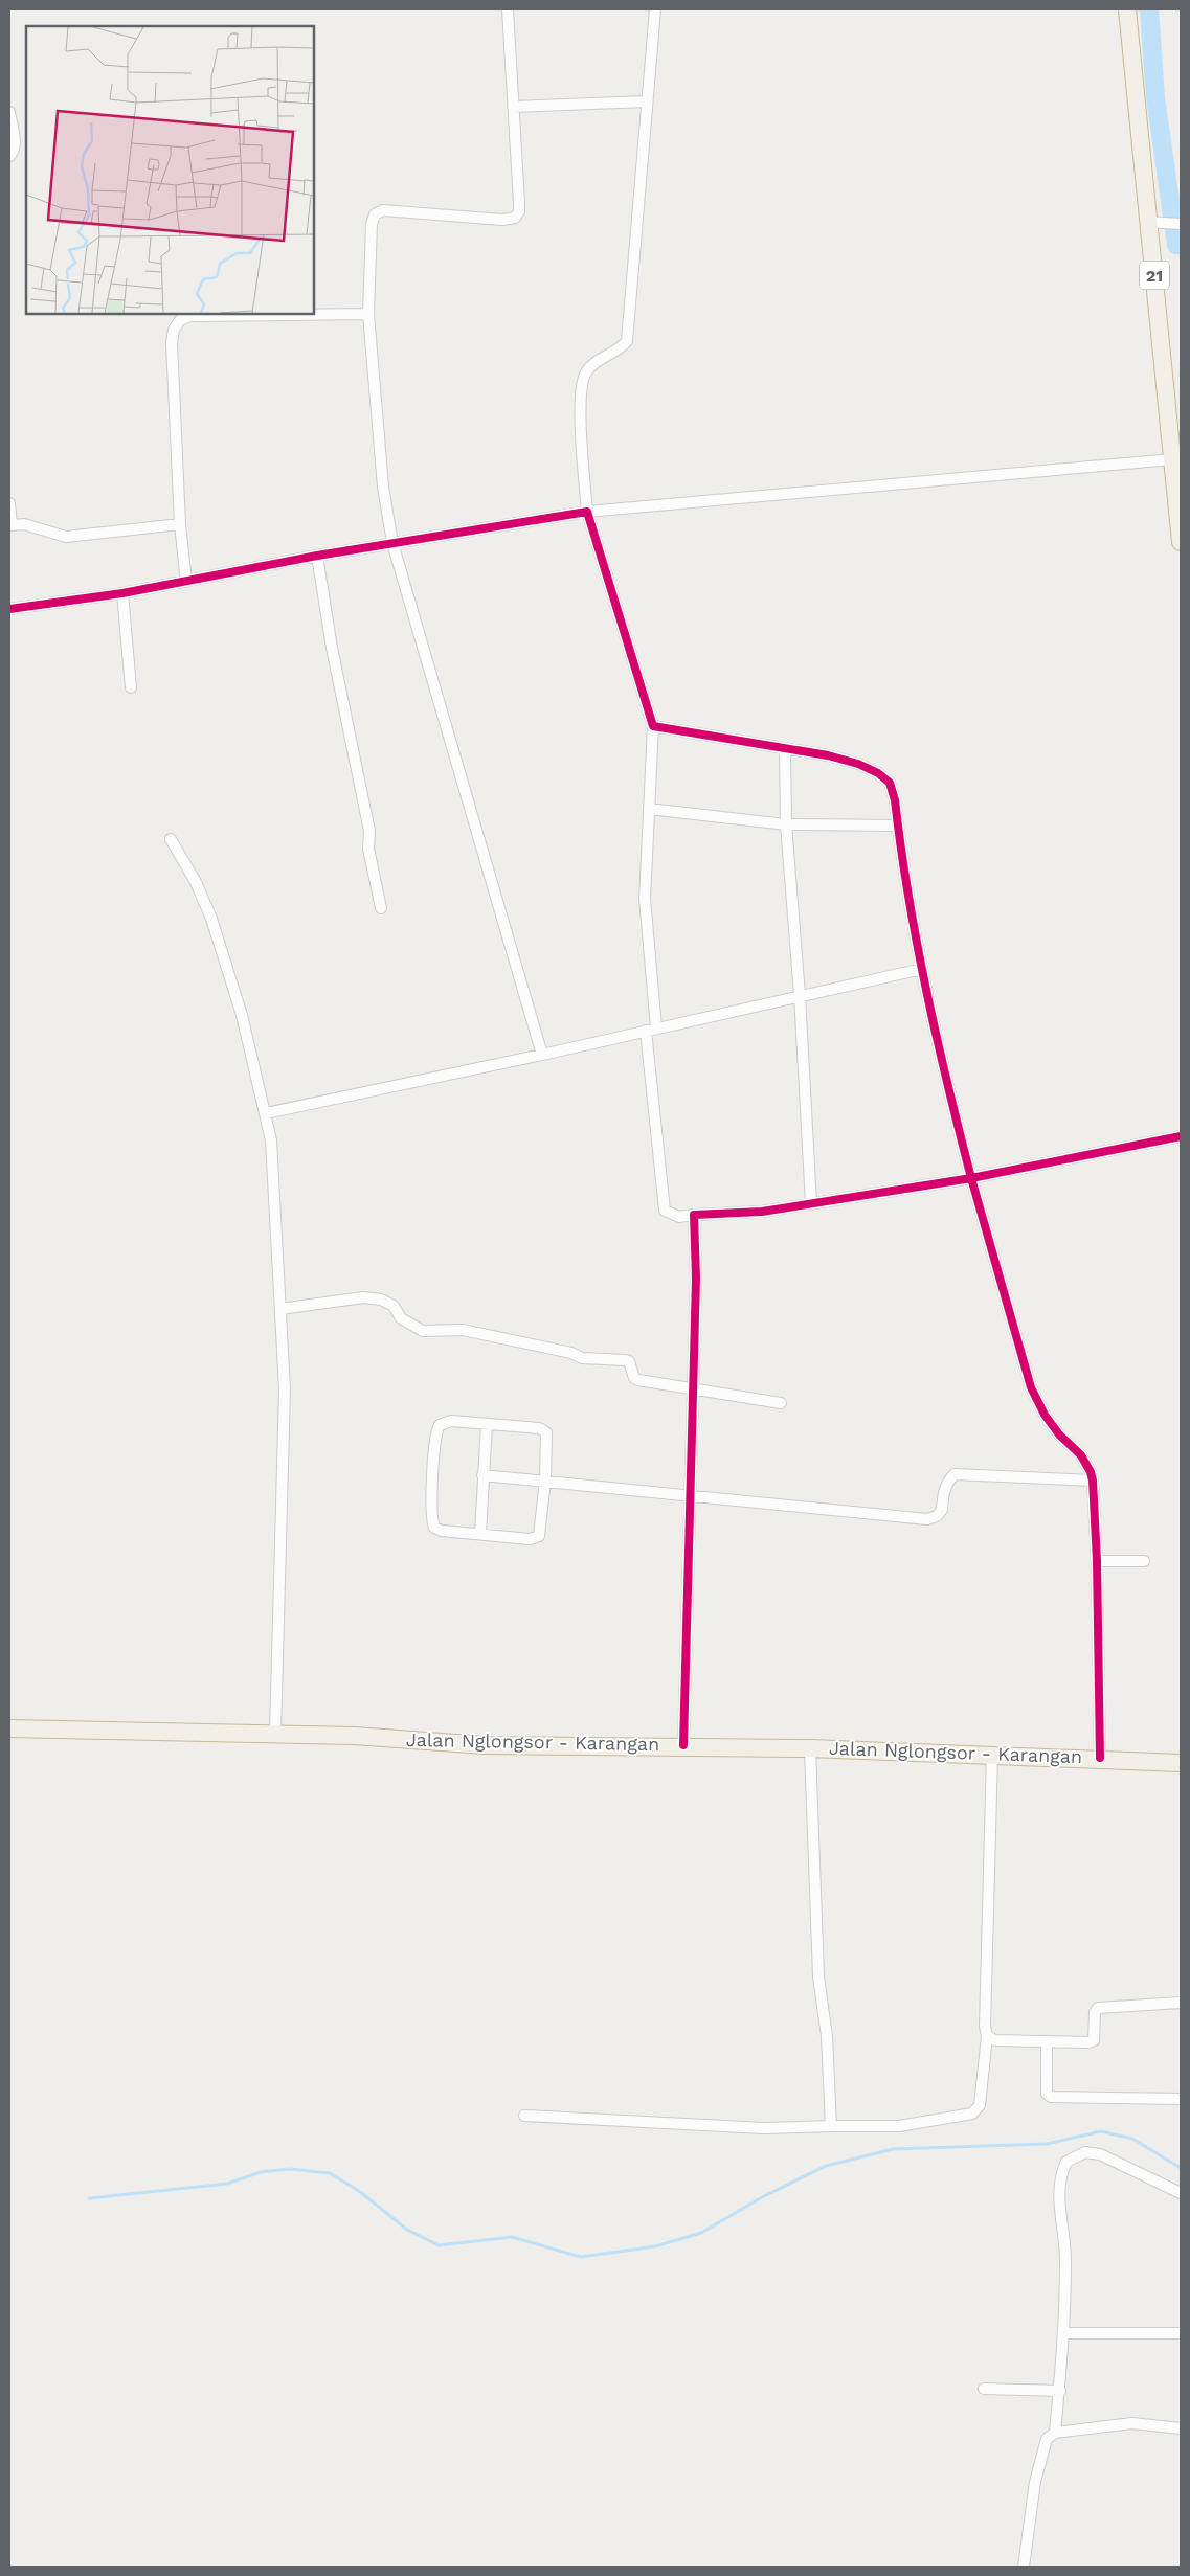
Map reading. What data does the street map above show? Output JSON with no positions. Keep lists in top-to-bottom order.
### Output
{
  "streets": {
    "highway": ["21", "Jalan Nglongsor - Karangan"]
  }
}
